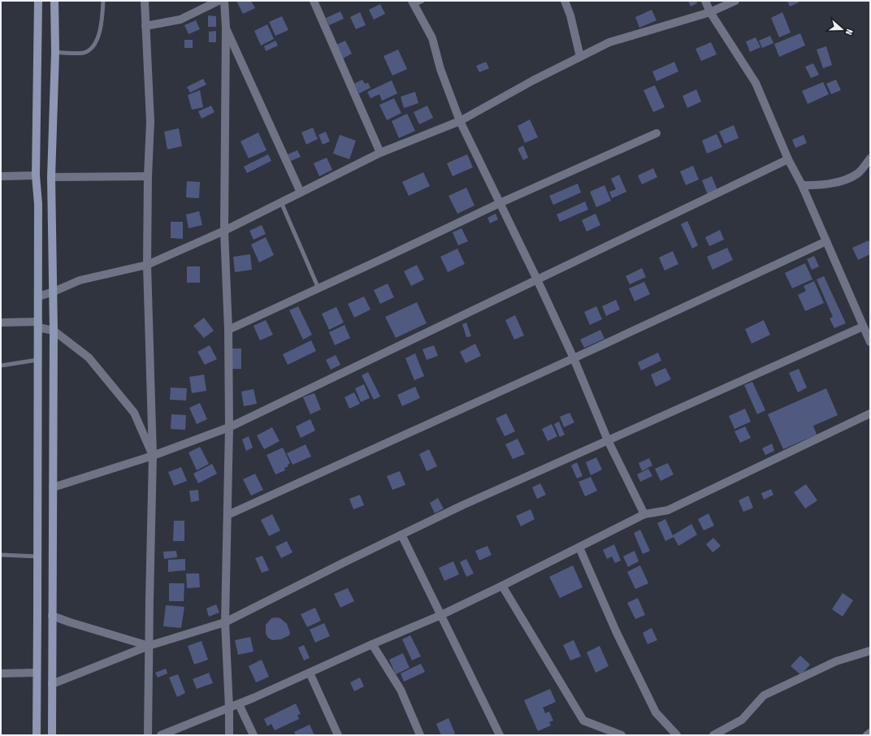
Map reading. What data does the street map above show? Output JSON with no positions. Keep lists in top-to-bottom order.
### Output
{
  "north": "right"
}
